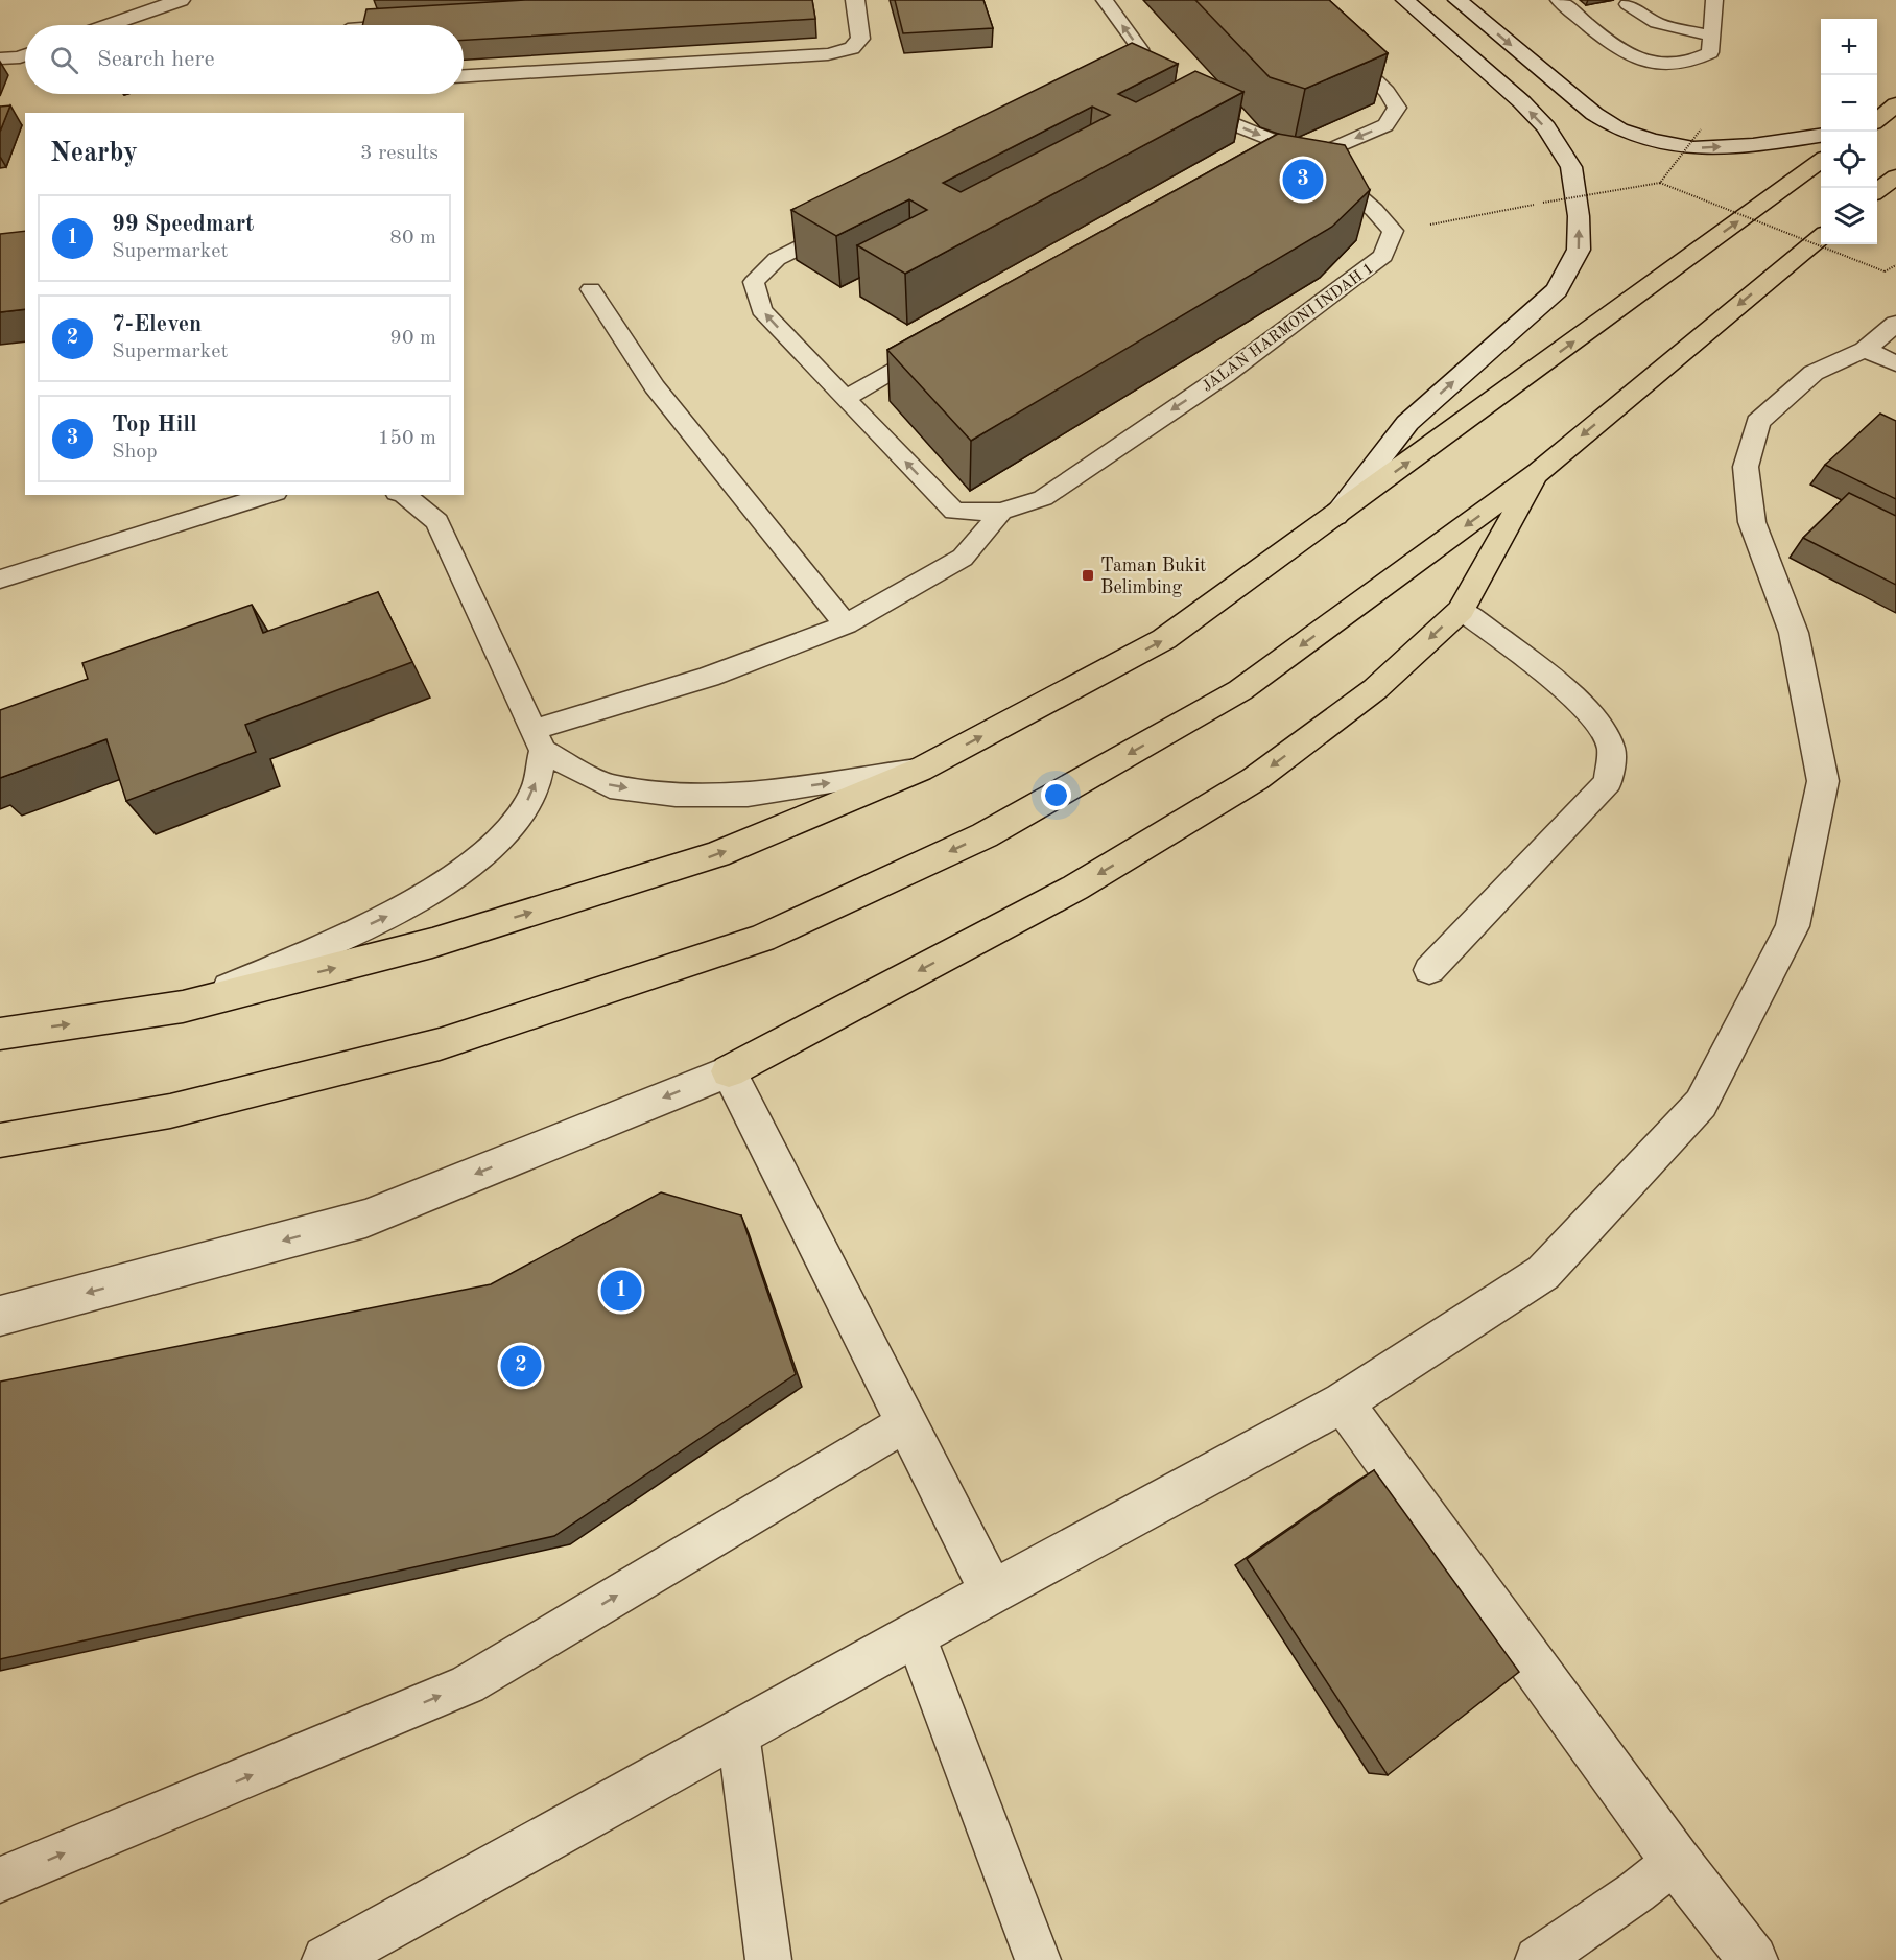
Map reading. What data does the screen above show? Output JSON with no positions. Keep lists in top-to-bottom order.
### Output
{
  "streets": {
    "lane": ["JALAN HARMONI INDAH 1"]
  },
  "places": {
    "transit": ["Taman Bukit Belimbing"]
  },
  "page": {
    "map_buttons": ["+", "−"],
    "search": "Search here",
    "heading": ["Nearby", "3 results"],
    "pins": ["3", "1", "2"],
    "list": [
      {
        "mark": "1",
        "name": "99 Speedmart",
        "note": "Supermarket",
        "value": "80 m"
      },
      {
        "mark": "2",
        "name": "7-Eleven",
        "note": "Supermarket",
        "value": "90 m"
      },
      {
        "mark": "3",
        "name": "Top Hill",
        "note": "Shop",
        "value": "150 m"
      }
    ]
  }
}
